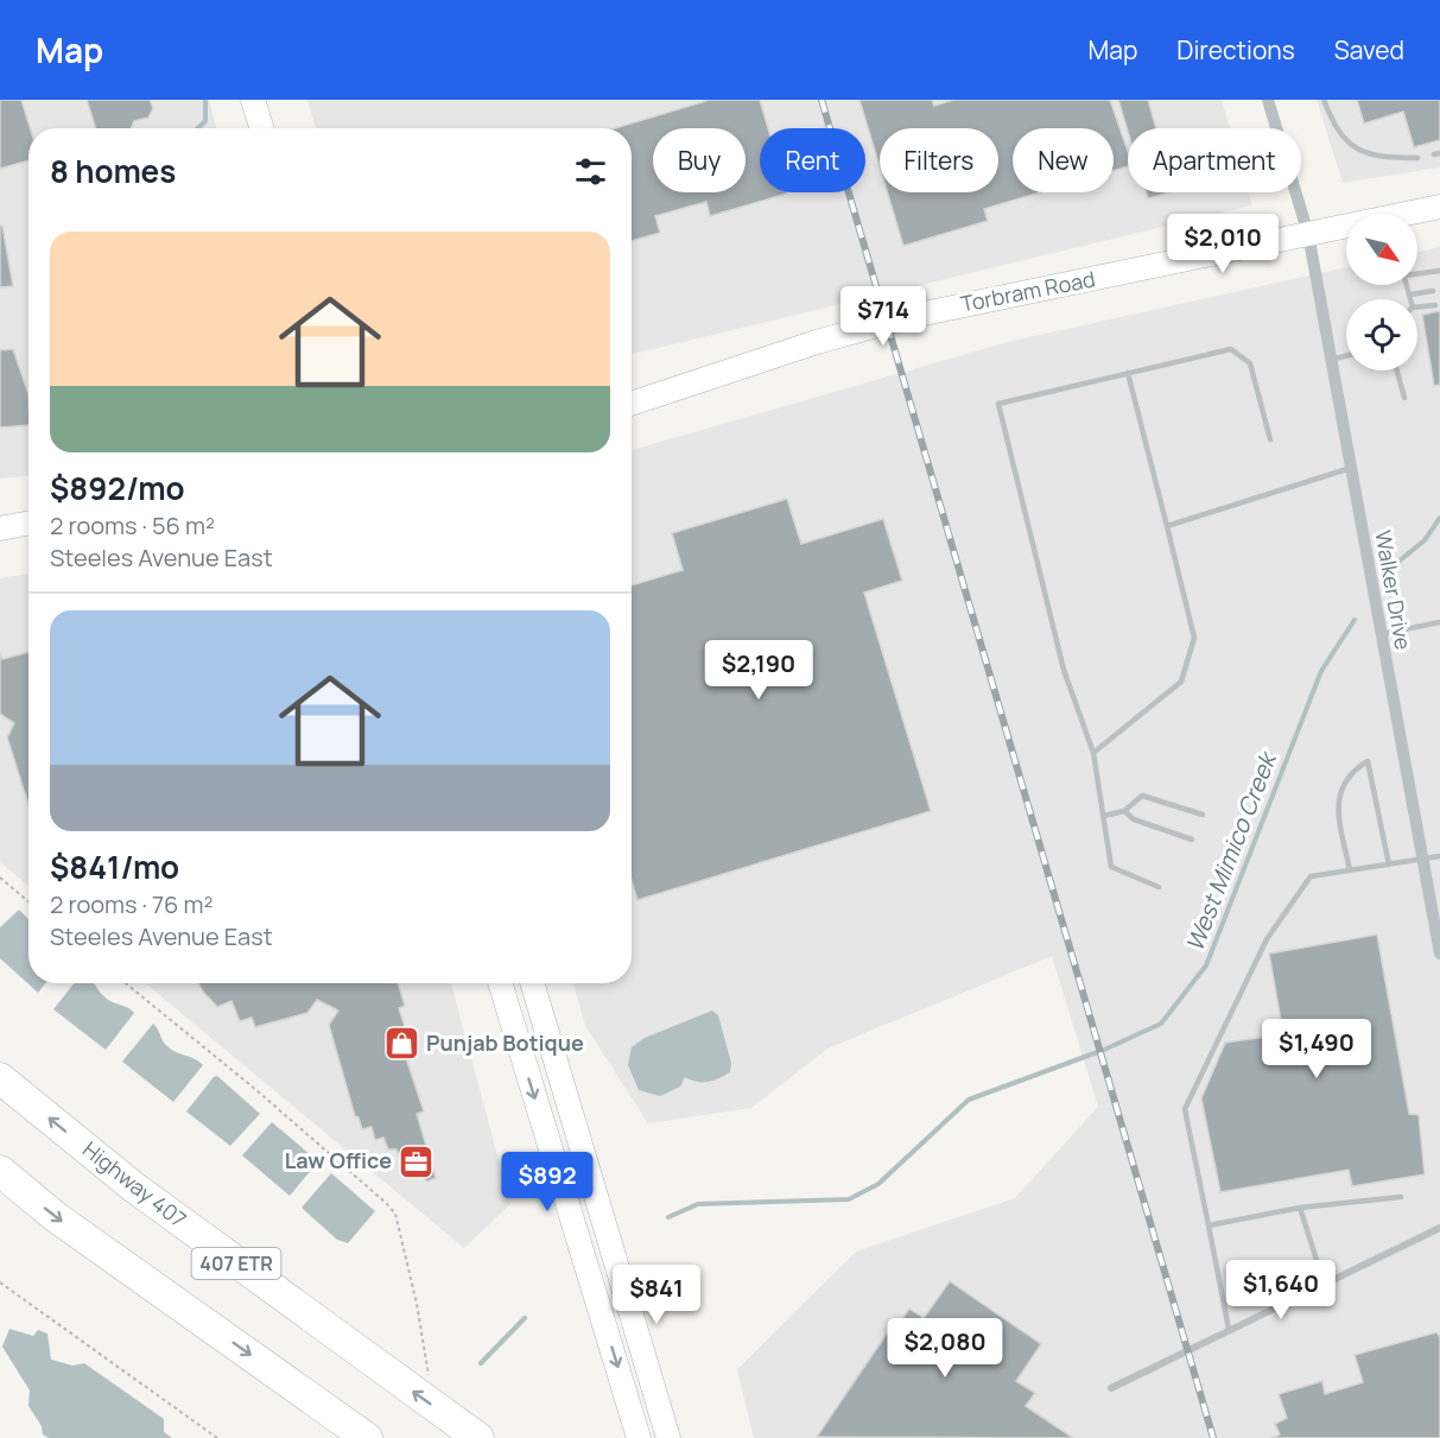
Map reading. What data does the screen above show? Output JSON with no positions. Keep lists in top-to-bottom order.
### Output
{
  "streets": {
    "highway": ["Highway 407", "407 ETR"],
    "main road": ["Torbram Road"],
    "street": ["Walker Drive"]
  },
  "crossings": [
    ["Torbram Road", "Walker Drive"]
  ],
  "water": ["West Mimico Creek"],
  "places": {
    "shop": ["Punjab Botique"],
    "office": ["Law Office"]
  },
  "north": "bottom right",
  "page": {
    "header": "Map",
    "nav": ["Map", "Directions", "Saved"],
    "chip": [
      "Buy",
      "Rent",
      "Filters",
      "New",
      "Apartment"
    ],
    "heading": "8 homes",
    "price": [
      "$2,010",
      "$714",
      "$2,190",
      "$1,490",
      "$892",
      "$1,640",
      "$841",
      "$2,080"
    ],
    "list": [
      {
        "name": "$892/mo",
        "note": "2 rooms · 56 m² · Steeles Avenue East"
      },
      {
        "name": "$841/mo",
        "note": "2 rooms · 76 m² · Steeles Avenue East"
      }
    ]
  }
}
